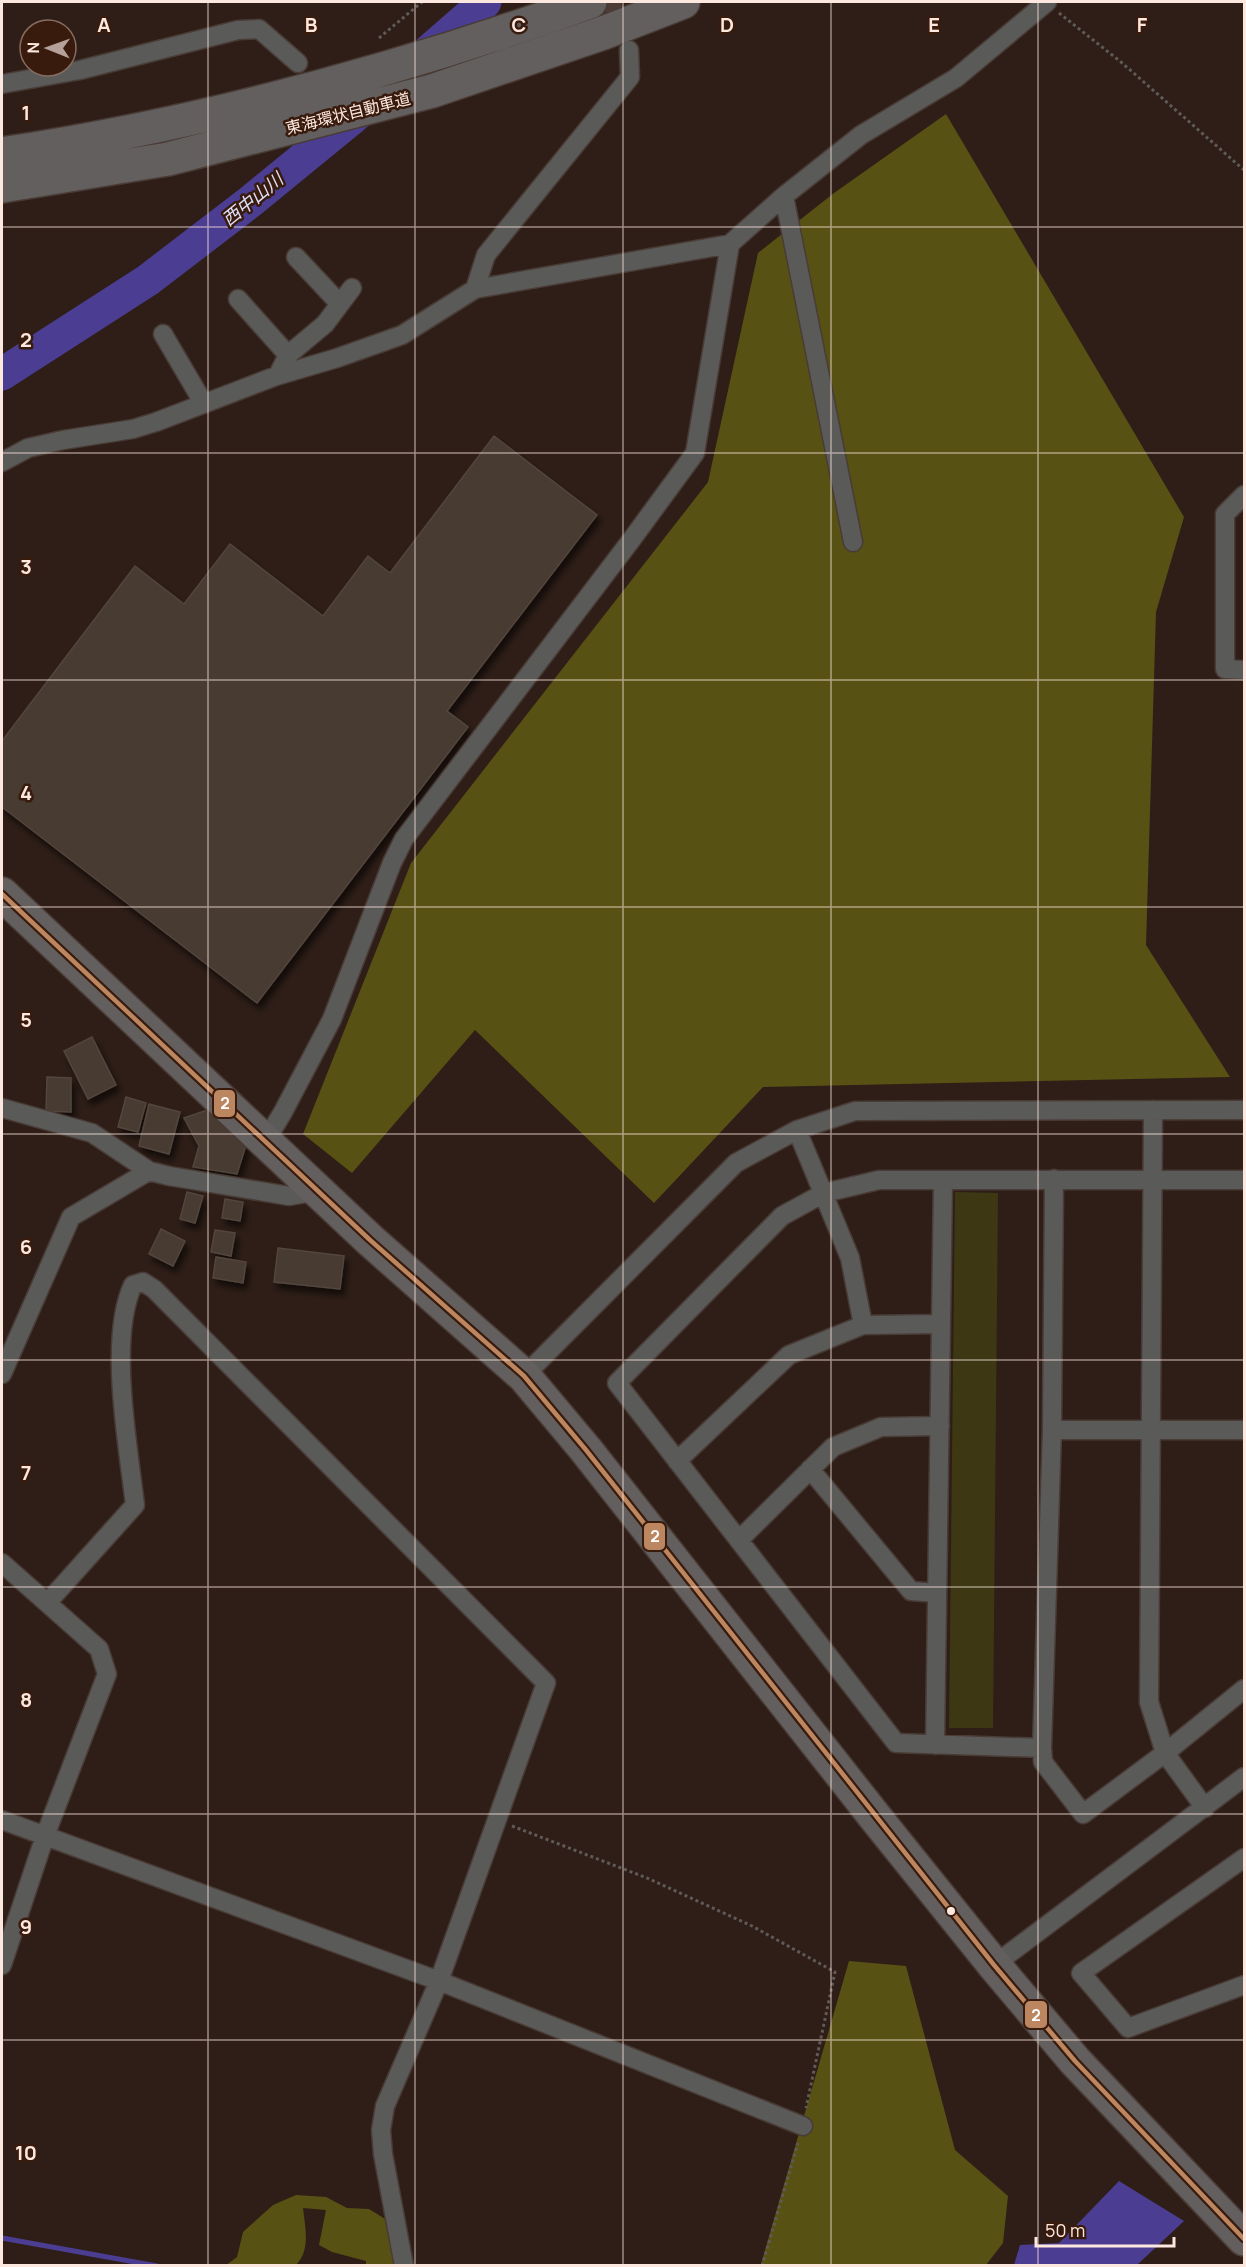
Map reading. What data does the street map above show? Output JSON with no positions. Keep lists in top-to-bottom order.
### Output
{
  "streets": {
    "highway": ["東海環状自動車道"]
  },
  "water": ["西中山川"],
  "lines": ["transit line 2"],
  "scale_bar": "50 m",
  "north": "left",
  "grid": {
    "columns": [
      "A",
      "B",
      "C",
      "D",
      "E",
      "F"
    ],
    "rows": [
      "1",
      "2",
      "3",
      "4",
      "5",
      "6",
      "7",
      "8",
      "9",
      "10"
    ]
  }
}
